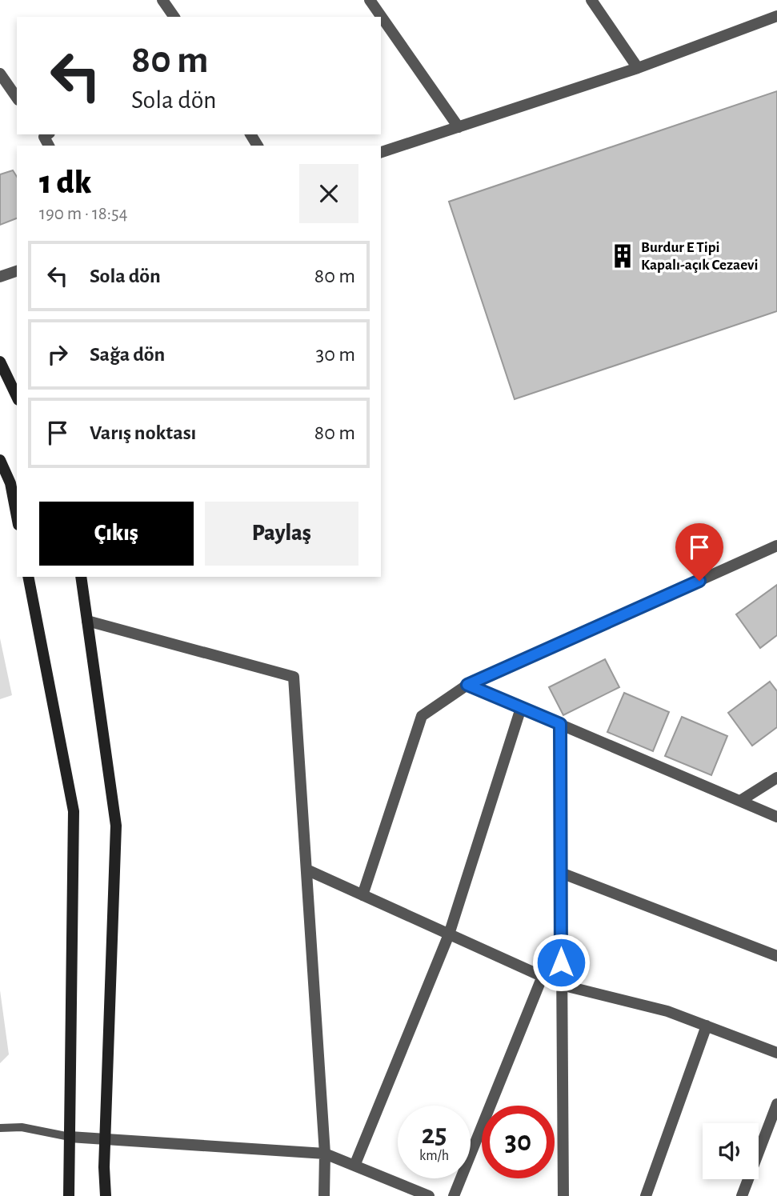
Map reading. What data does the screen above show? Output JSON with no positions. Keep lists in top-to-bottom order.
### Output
{
  "places": {
    "building": ["Burdur E Tipi Kapalı-açık Cezaevi"]
  },
  "page": {
    "turn": ["80 m", "Sola dön"],
    "heading": ["1 dk", "190 m · 18:54"],
    "list": [
      {
        "name": "Sola dön",
        "value": "80 m"
      },
      {
        "name": "Sağa dön",
        "value": "30 m"
      },
      {
        "name": "Varış noktası",
        "value": "80 m"
      }
    ],
    "buttons": ["Çıkış", "Paylaş"],
    "speed": "25 km/h",
    "limit": "30"
  }
}
